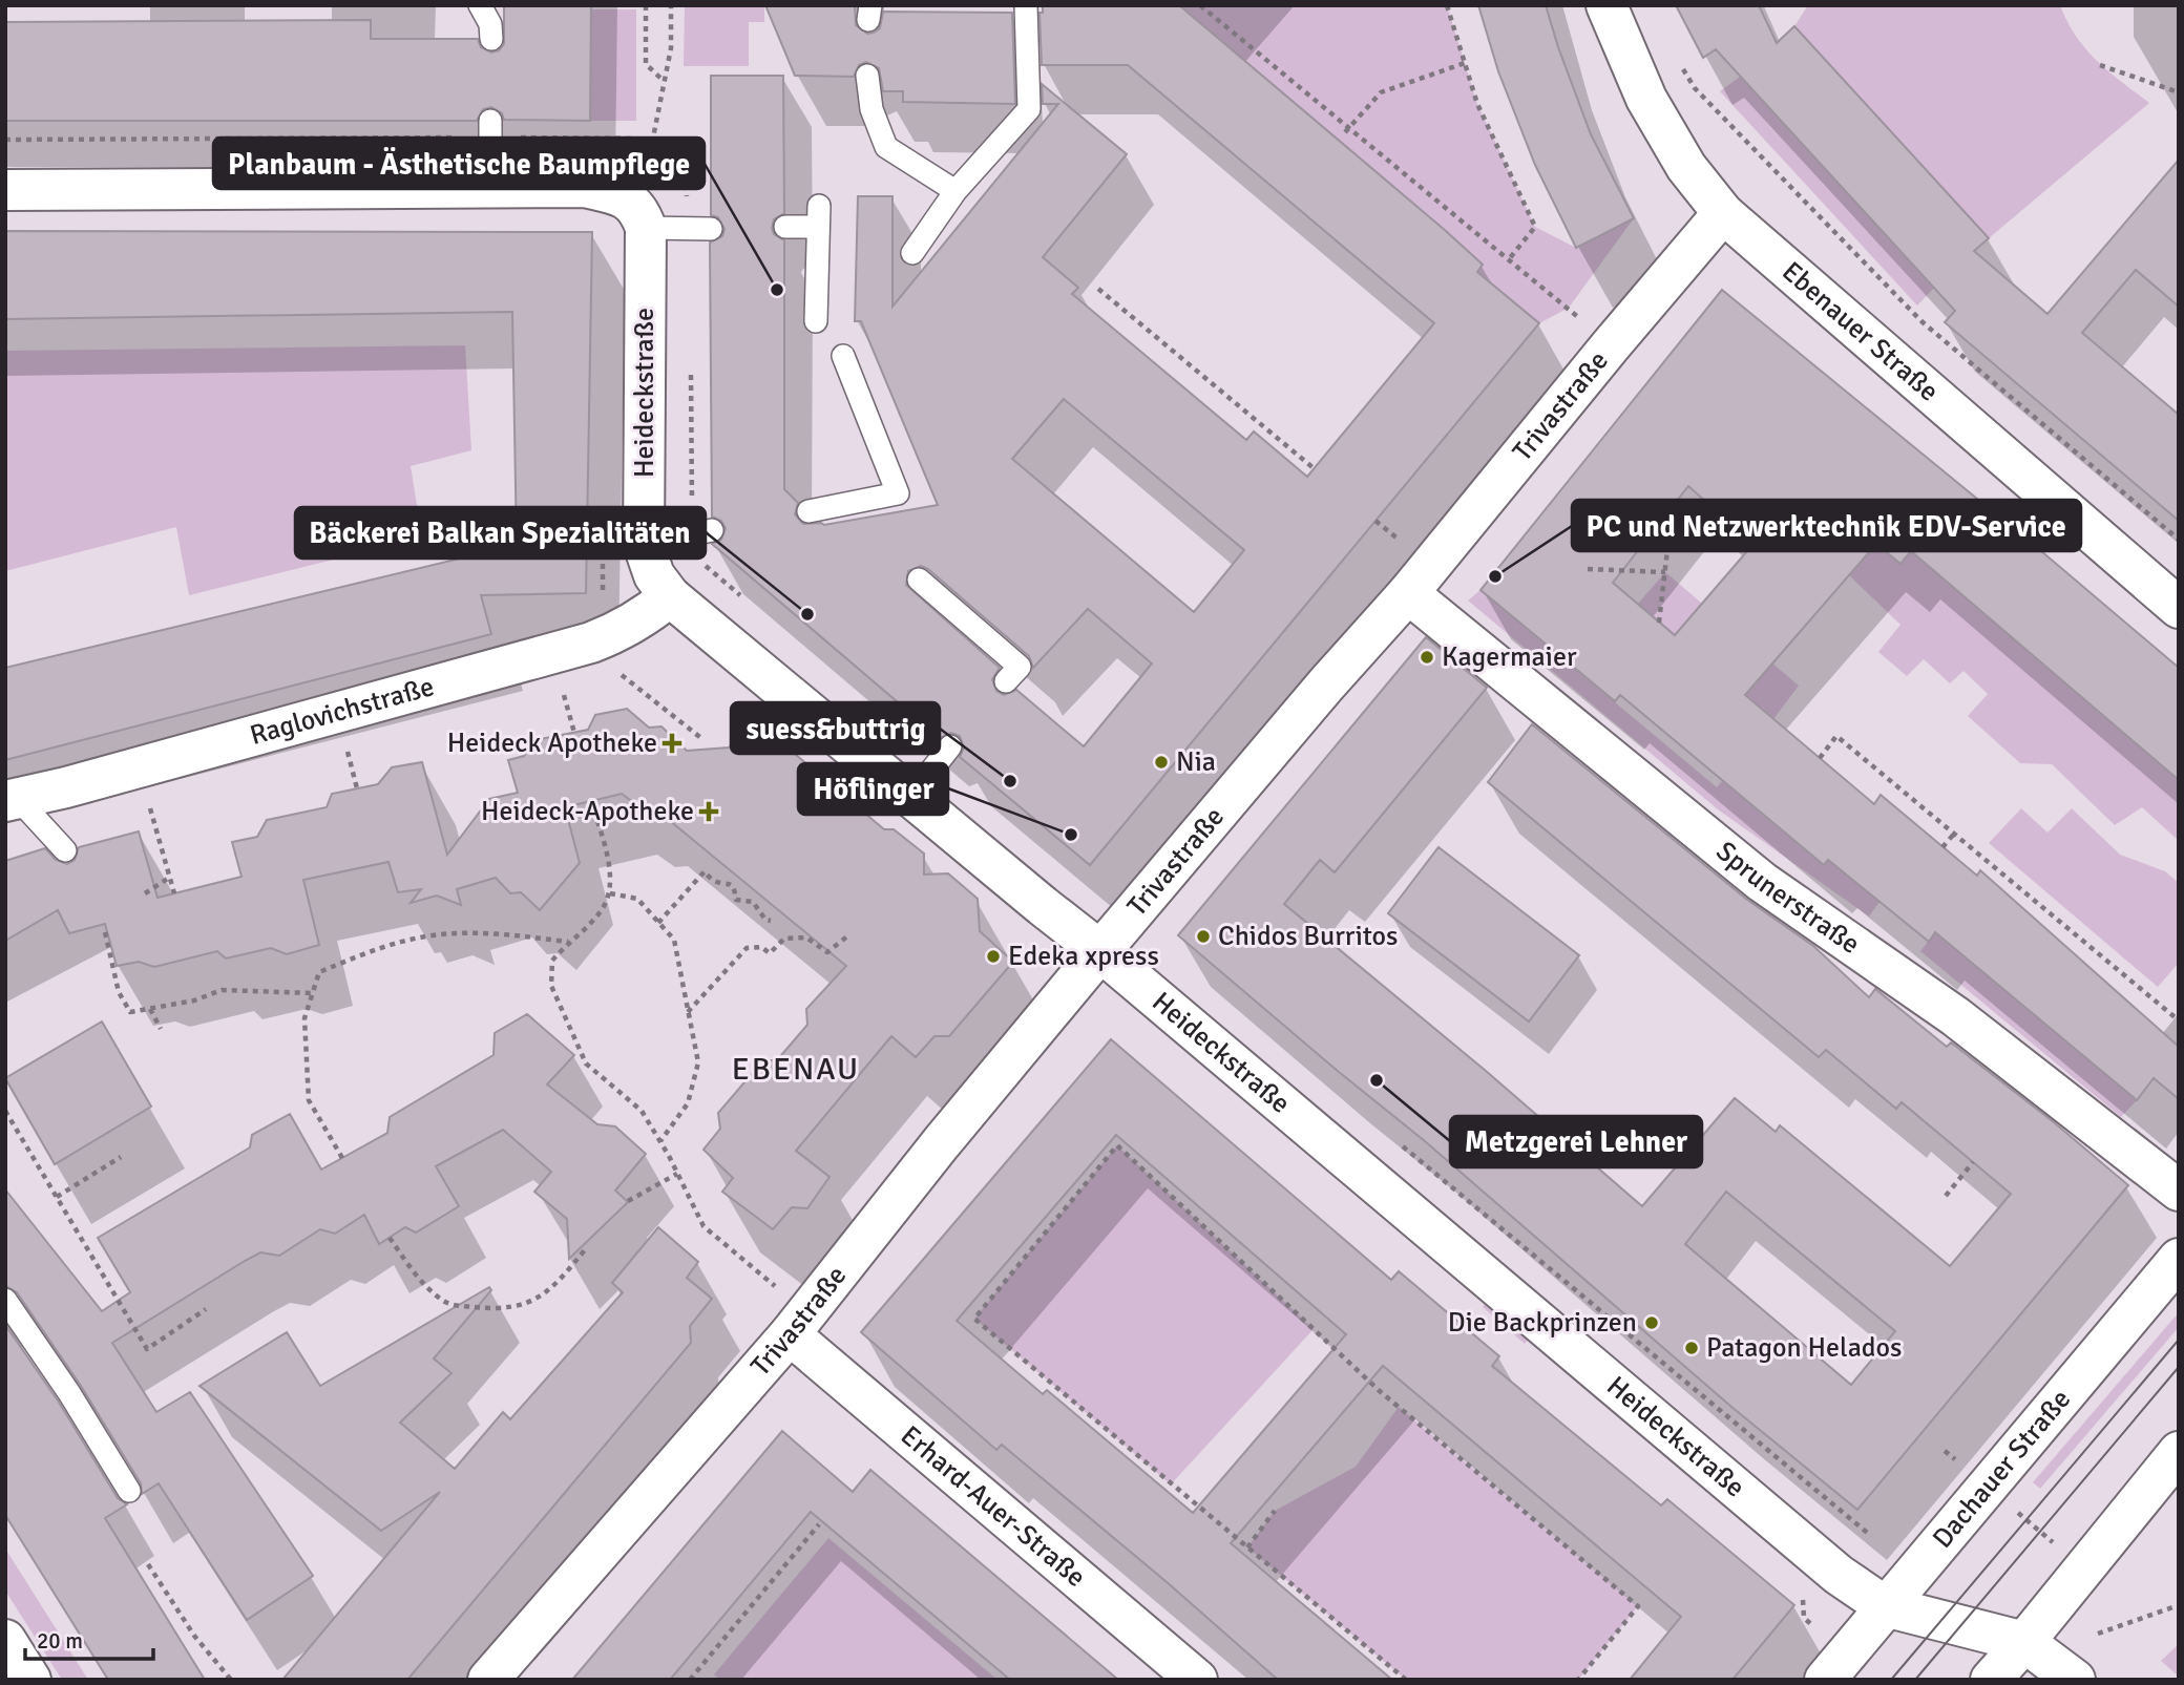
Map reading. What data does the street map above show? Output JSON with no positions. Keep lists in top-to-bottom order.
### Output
{
  "streets": {
    "street": [
      "Ebenauer Straße",
      "Heideckstraße",
      "Trivastraße",
      "Raglovichstraße",
      "Sprunerstraße",
      "Dachauer Straße",
      "Erhard-Auer-Straße"
    ]
  },
  "crossings": [
    ["Ebenauer Straße", "Trivastraße"],
    ["Heideckstraße", "Trivastraße"],
    ["Heideckstraße", "Raglovichstraße"],
    ["Heideckstraße", "Dachauer Straße"],
    ["Trivastraße", "Sprunerstraße"],
    ["Trivastraße", "Erhard-Auer-Straße"]
  ],
  "districts": ["EBENAU"],
  "places": {
    "other": [
      "Planbaum - Ästhetische Baumpflege",
      "PC und Netzwerktechnik EDV-Service",
      "Bäckerei Balkan Spezialitäten",
      "Kagermaier",
      "Nia",
      "suess&buttrig",
      "Höflinger",
      "Chidos Burritos",
      "Edeka xpress",
      "Metzgerei Lehner",
      "Die Backprinzen",
      "Patagon Helados"
    ],
    "health": ["Heideck Apotheke", "Heideck-Apotheke"]
  },
  "scale_bar": "20 m"
}
